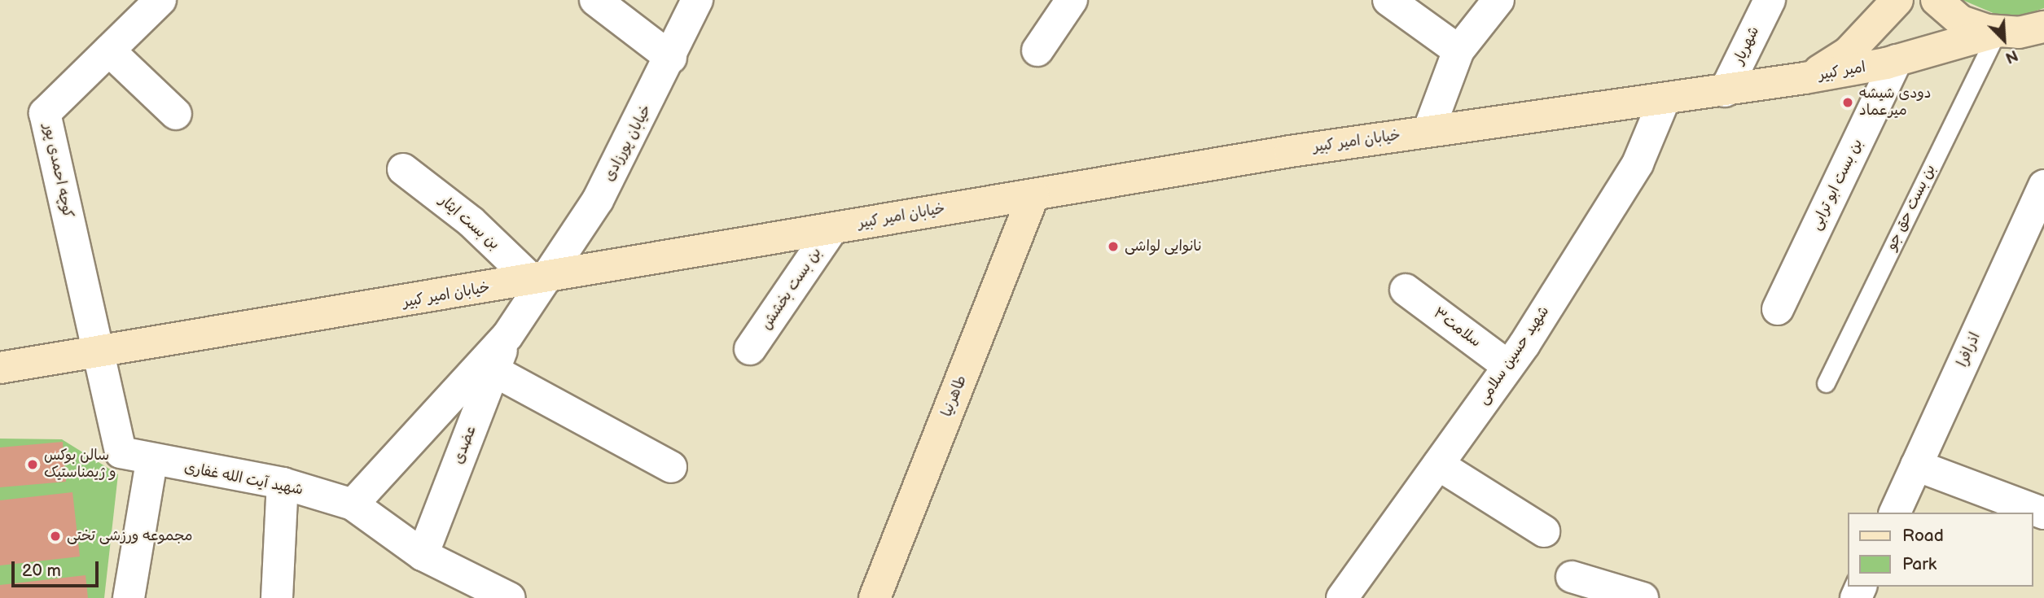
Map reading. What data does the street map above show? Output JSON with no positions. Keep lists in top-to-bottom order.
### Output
{
  "streets": {
    "main road": ["امیر کبیر", "خیابان امیر کبیر", "طاهرنیا"],
    "street": [
      "شهریار",
      "خیابان پورزادی",
      "کوچه احمدی پور",
      "بن بست ابو ترابی",
      "بن بست ایثار",
      "بن بست بخشش",
      "سلامت۳",
      "اذرافرا",
      "شهید حسین سلامی",
      "عضدی",
      "شهید آیت الله غفاری"
    ],
    "lane": ["بن بست حق جو"]
  },
  "crossings": [
    ["شهریار", "خیابان امیر کبیر"],
    ["امیر کبیر", "خیابان امیر کبیر"],
    ["امیر کبیر", "بن بست ابو ترابی"],
    ["امیر کبیر", "بن بست حق جو"],
    ["خیابان امیر کبیر", "خیابان پورزادی"],
    ["خیابان امیر کبیر", "کوچه احمدی پور"],
    ["خیابان امیر کبیر", "بن بست ایثار"],
    ["خیابان امیر کبیر", "بن بست بخشش"],
    ["خیابان امیر کبیر", "شهید حسین سلامی"],
    ["خیابان امیر کبیر", "طاهرنیا"],
    ["خیابان امیر کبیر", "عضدی"],
    ["خیابان امیر کبیر", "شهید آیت الله غفاری"],
    ["خیابان پورزادی", "بن بست ایثار"],
    ["خیابان پورزادی", "عضدی"],
    ["کوچه احمدی پور", "شهید آیت الله غفاری"],
    ["بن بست ایثار", "عضدی"],
    ["سلامت۳", "شهید حسین سلامی"],
    ["عضدی", "شهید آیت الله غفاری"]
  ],
  "places": [
    "دودی شیشه میرعماد",
    "نانوایی لواشی",
    "سالن بوکس و ژیمناستیک",
    "مجموعه ورزشی تختی"
  ],
  "legend": ["Road", "Park"],
  "scale_bar": "20 m",
  "north": "bottom right"
}
